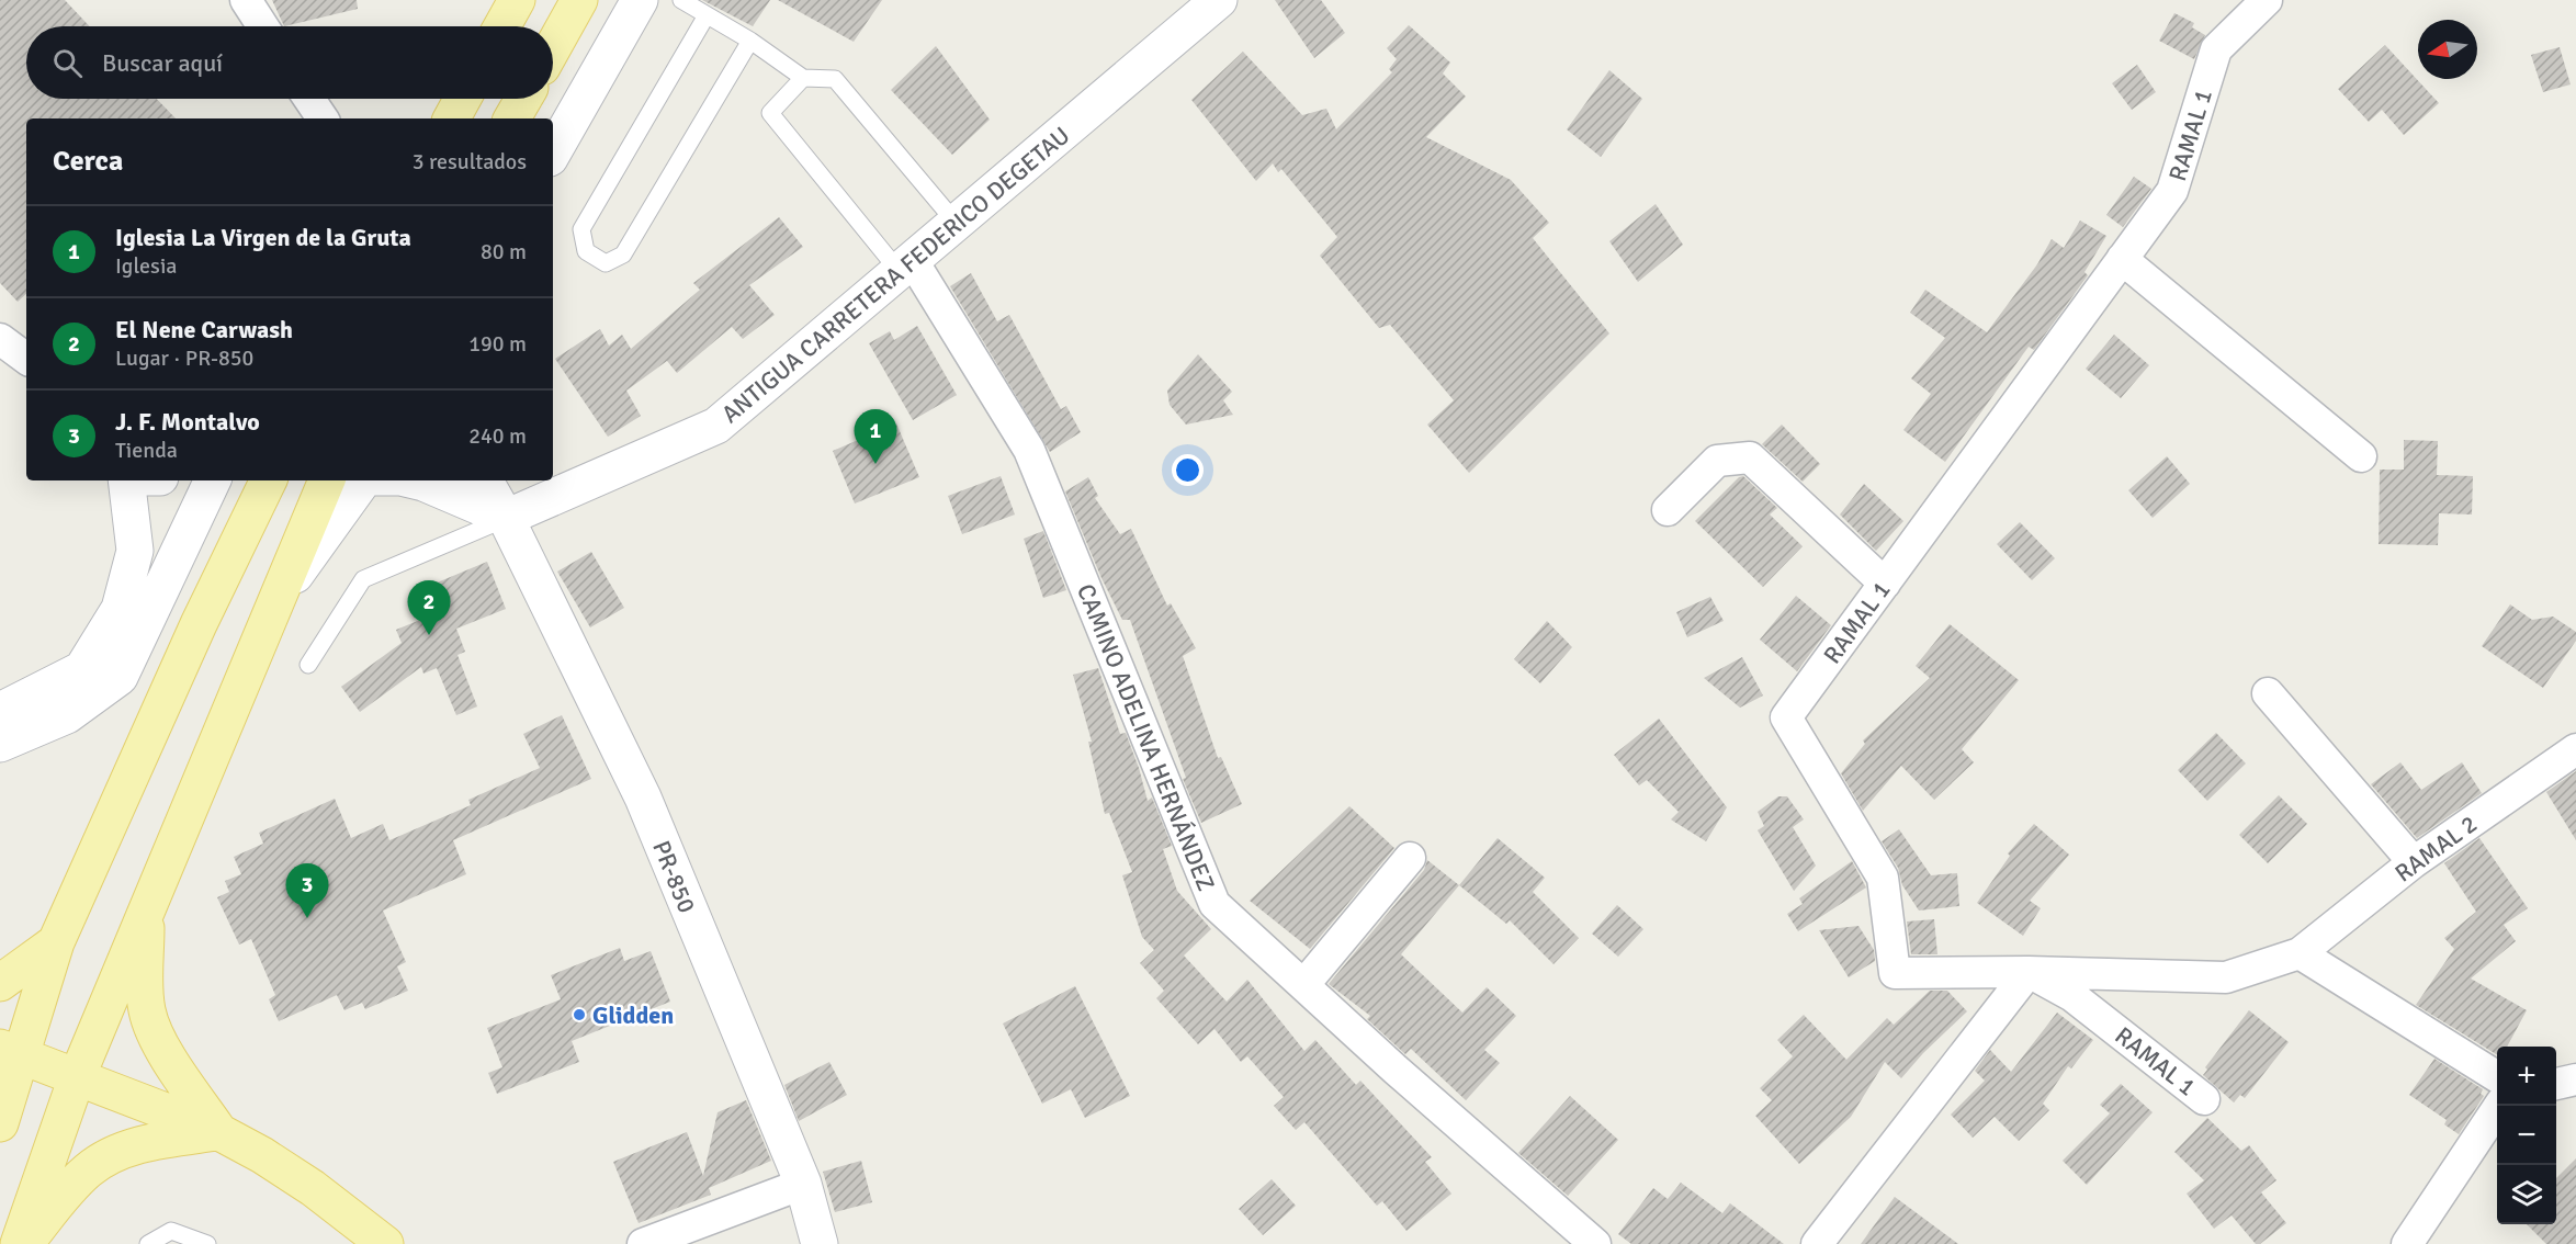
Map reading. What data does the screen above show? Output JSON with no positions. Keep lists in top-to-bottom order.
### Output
{
  "streets": {
    "street": [
      "RAMAL 1",
      "ANTIGUA CARRETERA FEDERICO DEGETAU",
      "CAMINO ADELINA HERNÁNDEZ",
      "RAMAL 2",
      "PR-850"
    ]
  },
  "crossings": [
    ["ANTIGUA CARRETERA FEDERICO DEGETAU", "CAMINO ADELINA HERNÁNDEZ"],
    ["ANTIGUA CARRETERA FEDERICO DEGETAU", "PR-850"]
  ],
  "places": ["Glidden"],
  "north": "left",
  "page": {
    "search": "Buscar aquí",
    "heading": ["Cerca", "3 resultados"],
    "list": [
      {
        "mark": "1",
        "name": "Iglesia La Virgen de la Gruta",
        "note": "Iglesia",
        "value": "80 m"
      },
      {
        "mark": "2",
        "name": "El Nene Carwash",
        "note": "Lugar · PR-850",
        "value": "190 m"
      },
      {
        "mark": "3",
        "name": "J. F. Montalvo",
        "note": "Tienda",
        "value": "240 m"
      }
    ],
    "pins": ["1", "2", "3"],
    "map_buttons": ["+", "−"]
  }
}
